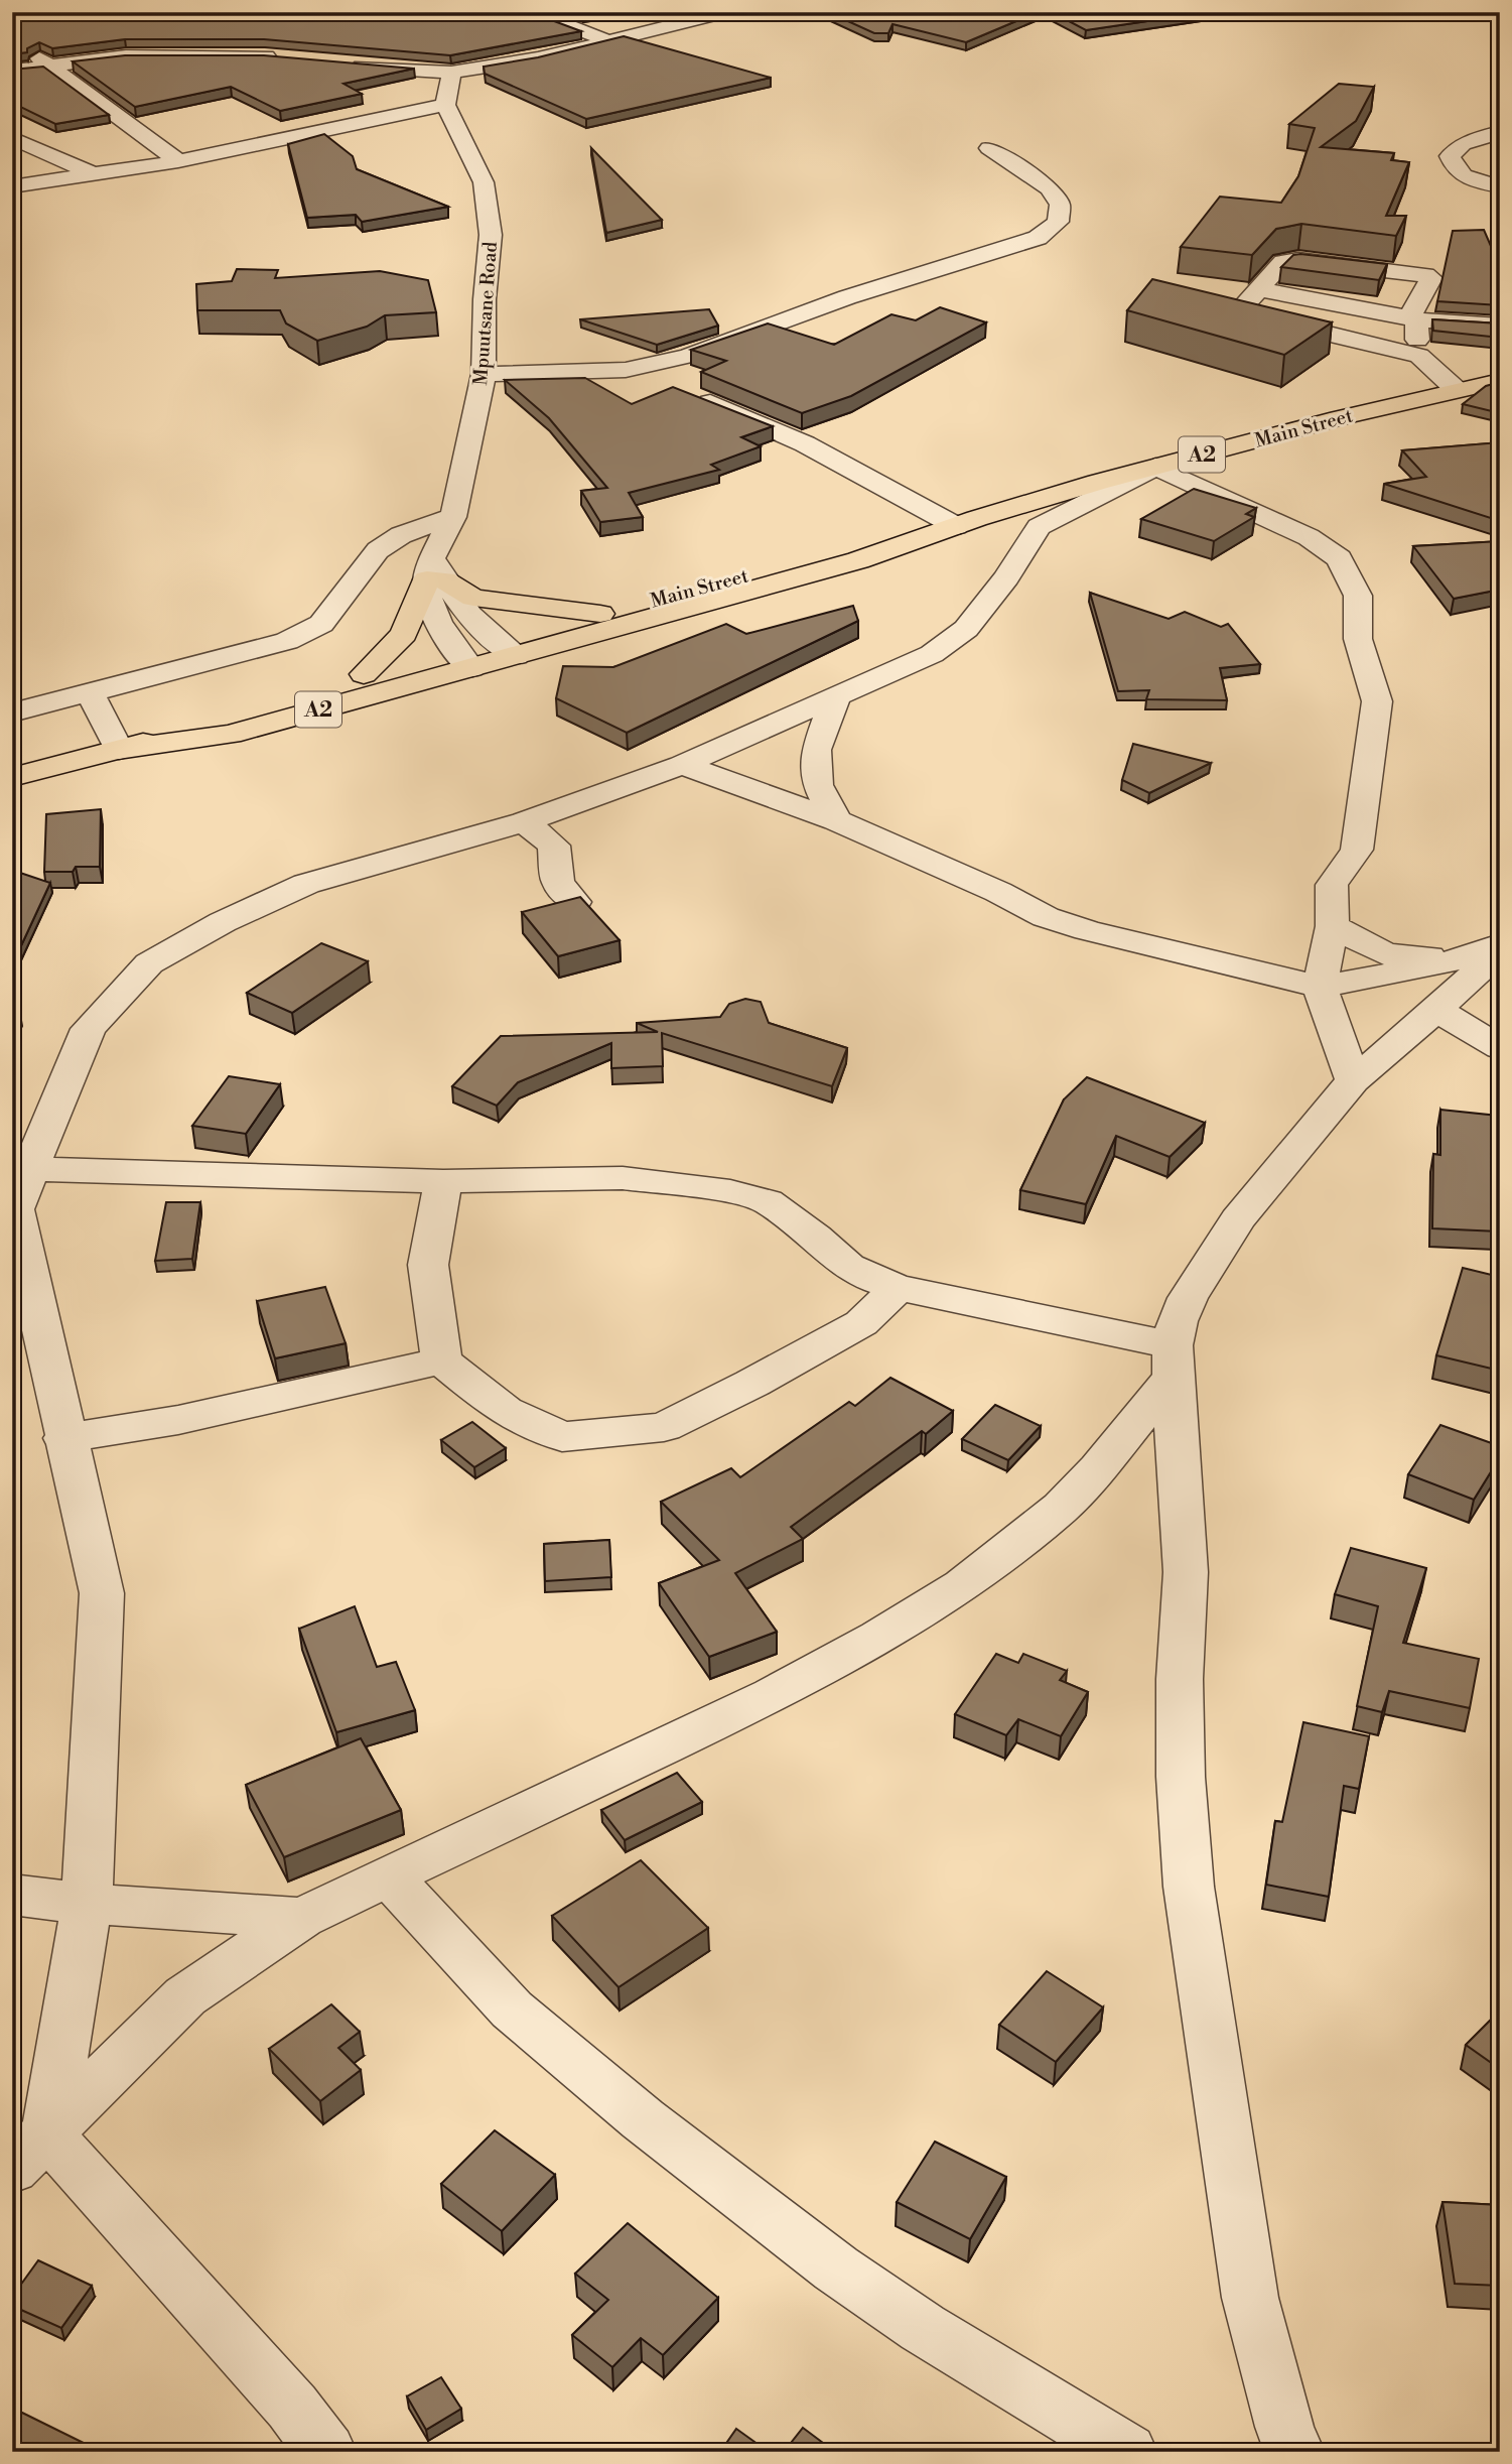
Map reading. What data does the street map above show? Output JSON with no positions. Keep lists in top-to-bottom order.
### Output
{
  "streets": {
    "highway": ["Main Street", "A2"],
    "street": ["Mpuutsane Road"]
  },
  "crossings": [
    ["Main Street", "A2"]
  ]
}
